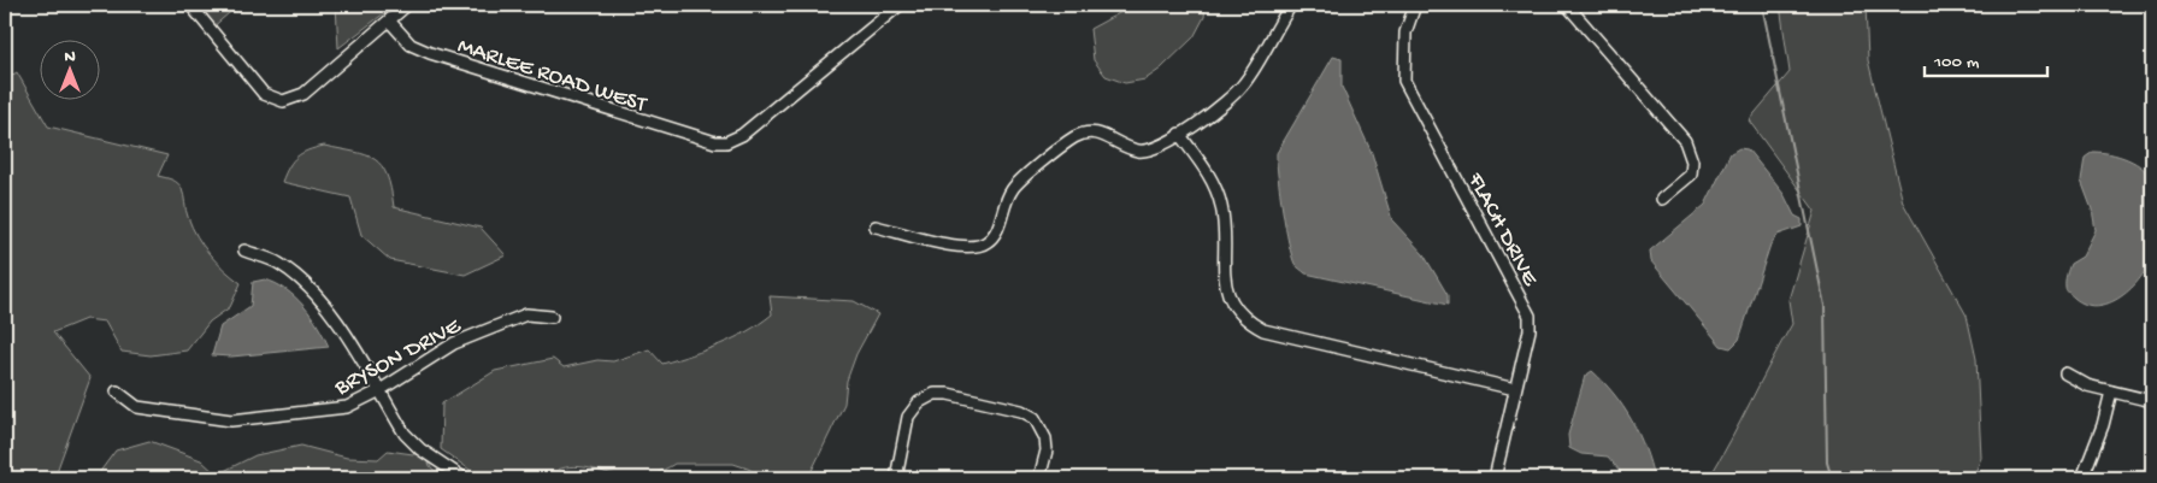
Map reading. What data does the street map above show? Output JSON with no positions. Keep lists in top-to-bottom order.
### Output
{
  "streets": {
    "street": ["MARLEE ROAD WEST", "FLACH DRIVE", "BRYSON DRIVE"]
  },
  "scale_bar": "100 m",
  "north": "top"
}
